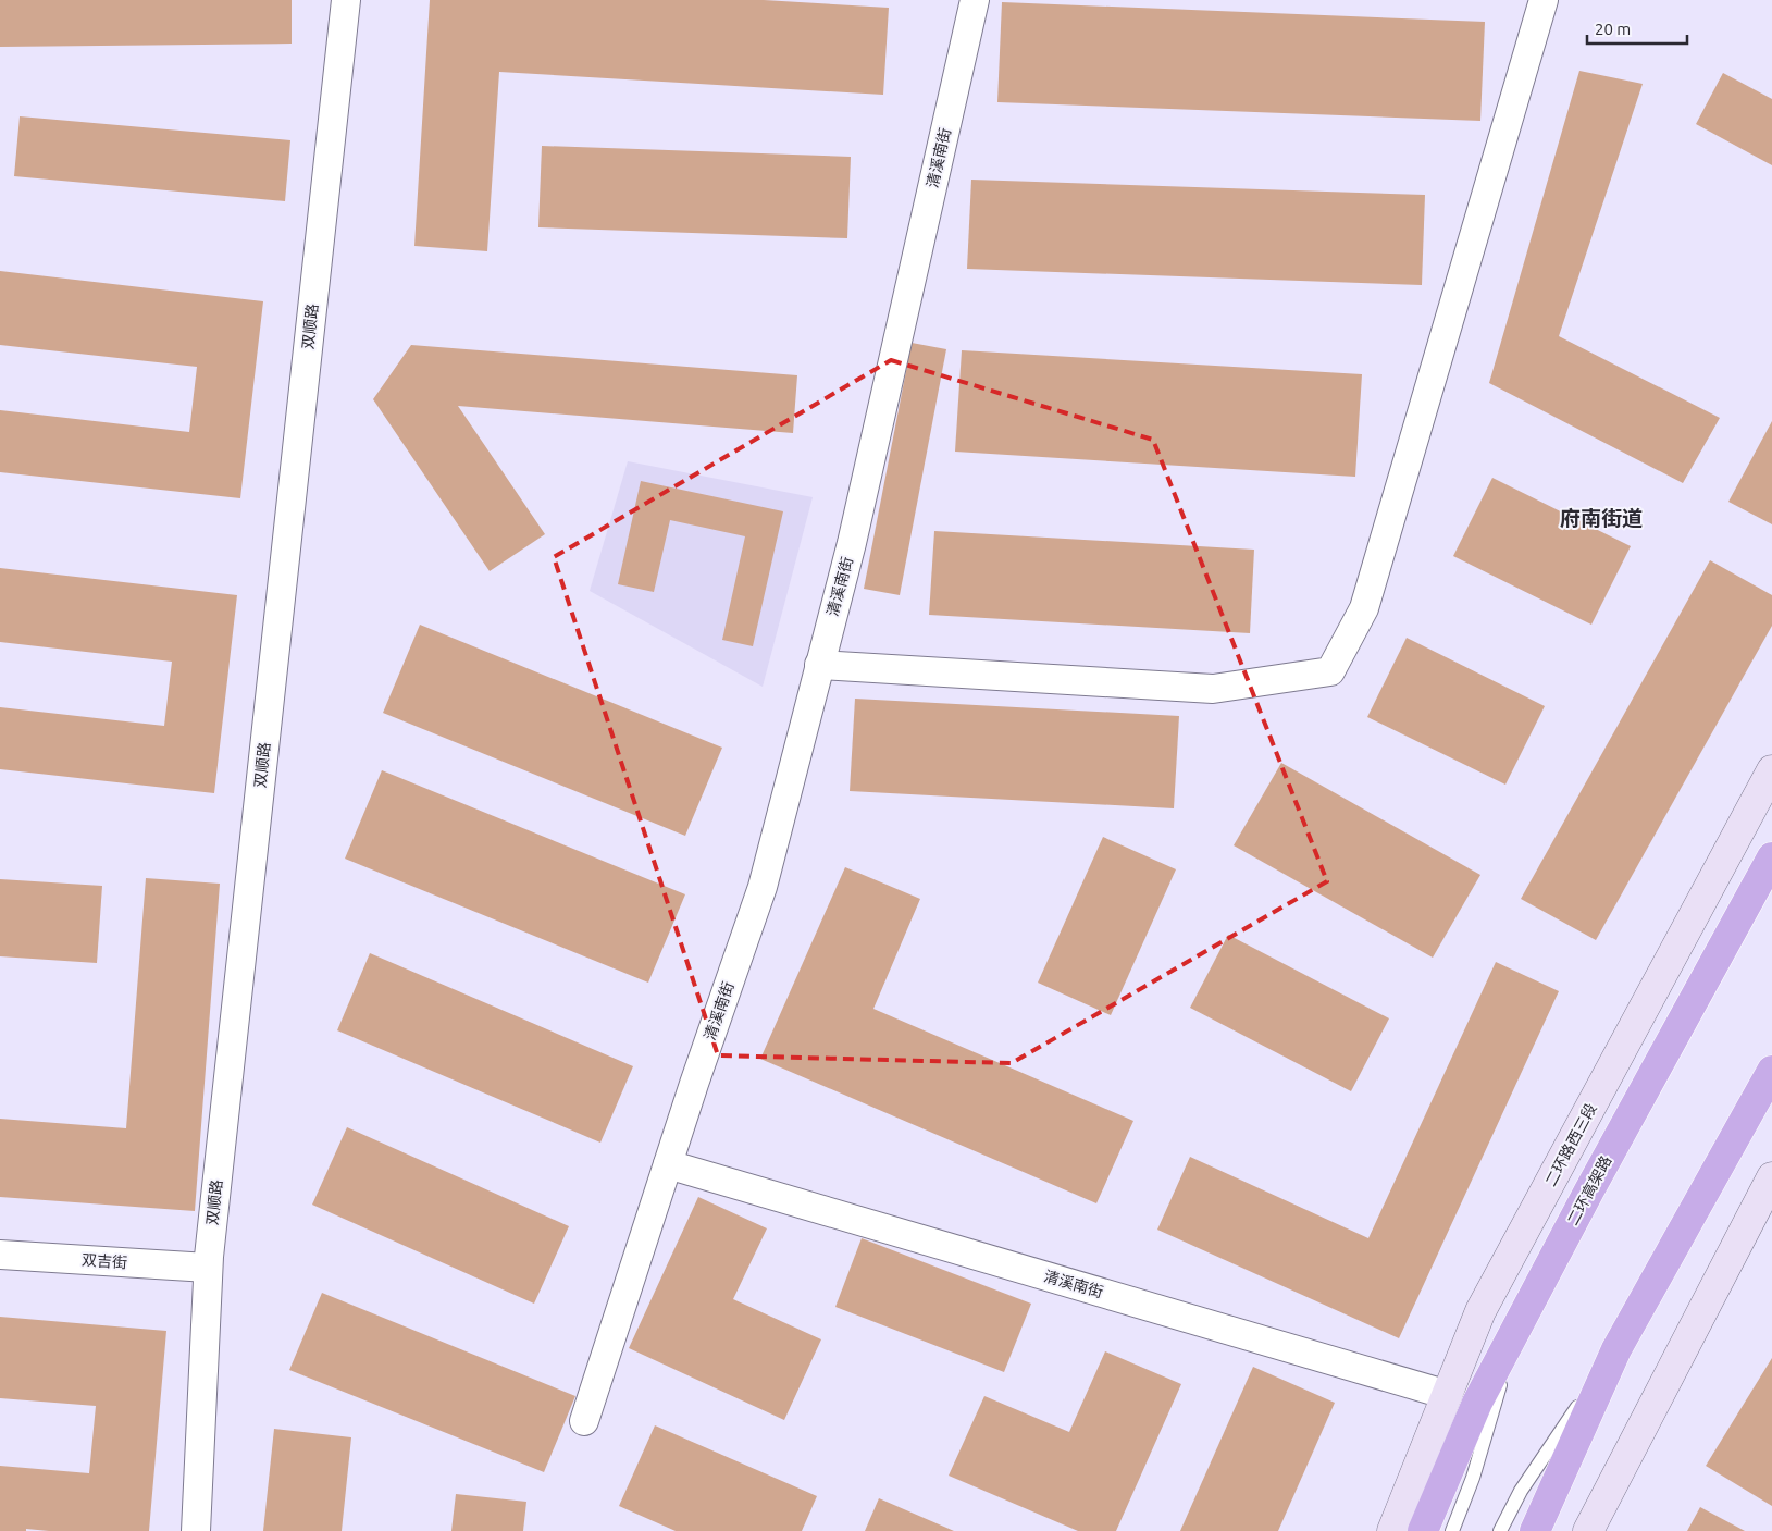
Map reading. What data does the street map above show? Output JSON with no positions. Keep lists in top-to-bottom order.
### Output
{
  "streets": {
    "highway": ["二环高架路"],
    "main road": ["二环路西三段"],
    "street": ["清溪南街", "双顺路", "双吉街"]
  },
  "crossings": [
    ["清溪南街", "二环路西三段"],
    ["双顺路", "双吉街"]
  ],
  "districts": ["府南街道"],
  "scale_bar": "20 m"
}
